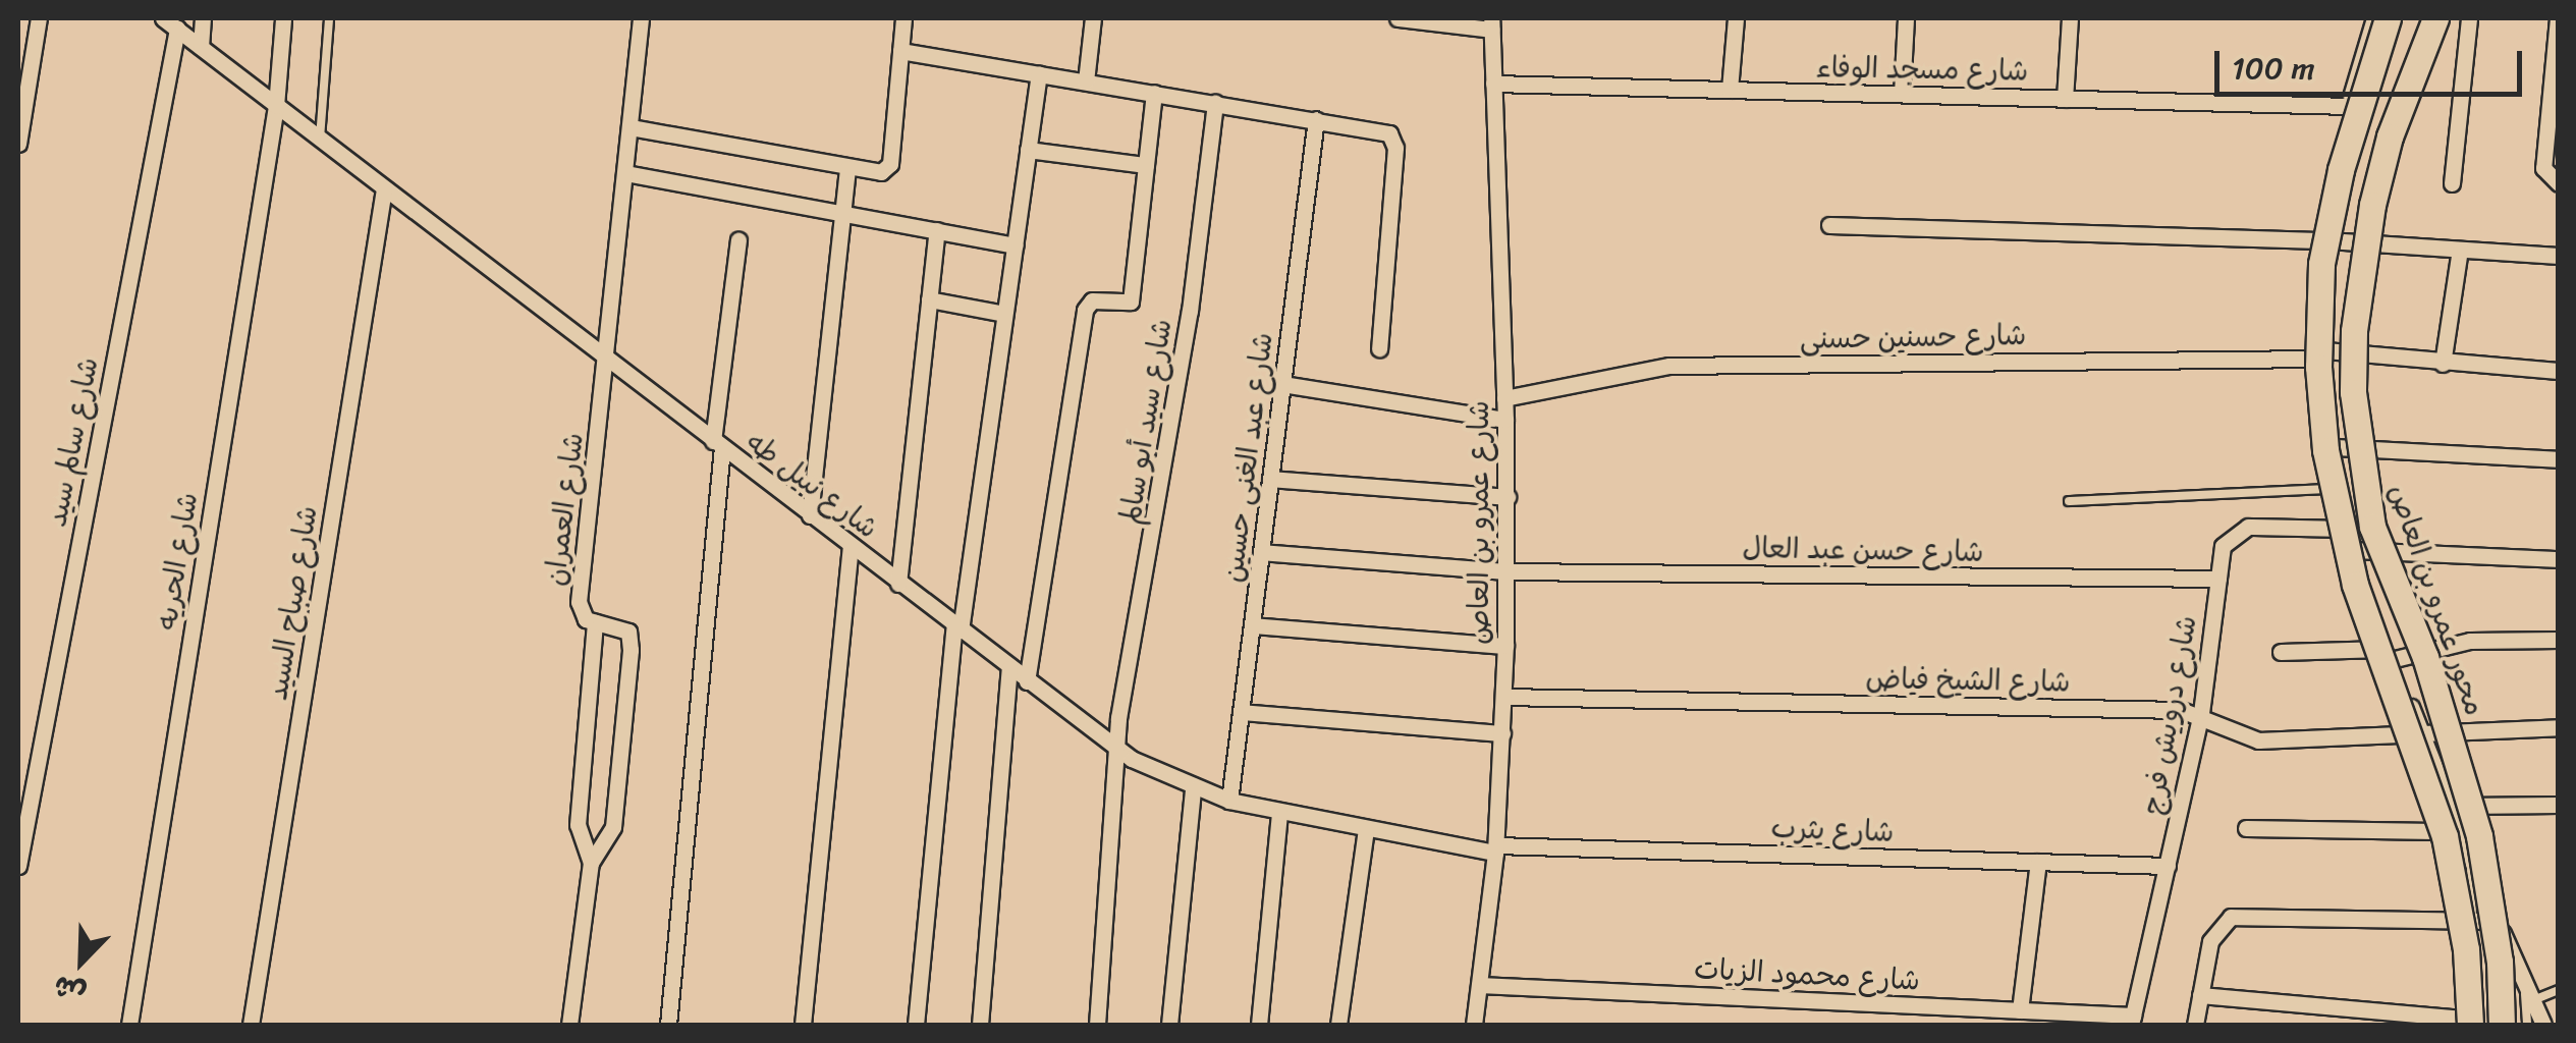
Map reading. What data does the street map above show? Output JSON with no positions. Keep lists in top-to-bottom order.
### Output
{
  "streets": {
    "main road": ["محور عمرو بن العاص"],
    "street": [
      "شارع مسجد الوفاء",
      "شارع حسنين حسنى",
      "شارع سيد أبو سالم",
      "شارع سالم سيد",
      "شارع عبد الغنى حسين",
      "شارع نبيل طه",
      "شارع العمران",
      "شارع عمرو بن العاص",
      "شارع حسن عبد العال",
      "شارع الحريه",
      "شارع صباح السيد",
      "شارع الشيخ فياض",
      "شارع درويش فرج",
      "شارع يثرب",
      "شارع محمود الزيات"
    ]
  },
  "crossings": [
    ["شارع مسجد الوفاء", "شارع عمرو بن العاص"],
    ["شارع حسنين حسنى", "شارع عمرو بن العاص"],
    ["شارع سيد أبو سالم", "شارع نبيل طه"],
    ["شارع سالم سيد", "شارع نبيل طه"],
    ["شارع عبد الغنى حسين", "شارع نبيل طه"],
    ["شارع عبد الغنى حسين", "شارع حسن عبد العال"],
    ["شارع نبيل طه", "شارع العمران"],
    ["شارع نبيل طه", "شارع عمرو بن العاص"],
    ["شارع نبيل طه", "شارع الحريه"],
    ["شارع نبيل طه", "شارع صباح السيد"],
    ["شارع نبيل طه", "شارع يثرب"],
    ["شارع عمرو بن العاص", "شارع حسن عبد العال"],
    ["شارع عمرو بن العاص", "شارع الشيخ فياض"],
    ["شارع عمرو بن العاص", "شارع يثرب"],
    ["شارع عمرو بن العاص", "شارع محمود الزيات"],
    ["شارع حسن عبد العال", "شارع درويش فرج"],
    ["شارع الشيخ فياض", "شارع درويش فرج"],
    ["شارع درويش فرج", "شارع يثرب"],
    ["شارع درويش فرج", "شارع محمود الزيات"]
  ],
  "scale_bar": "100 m",
  "north": "bottom left"
}
